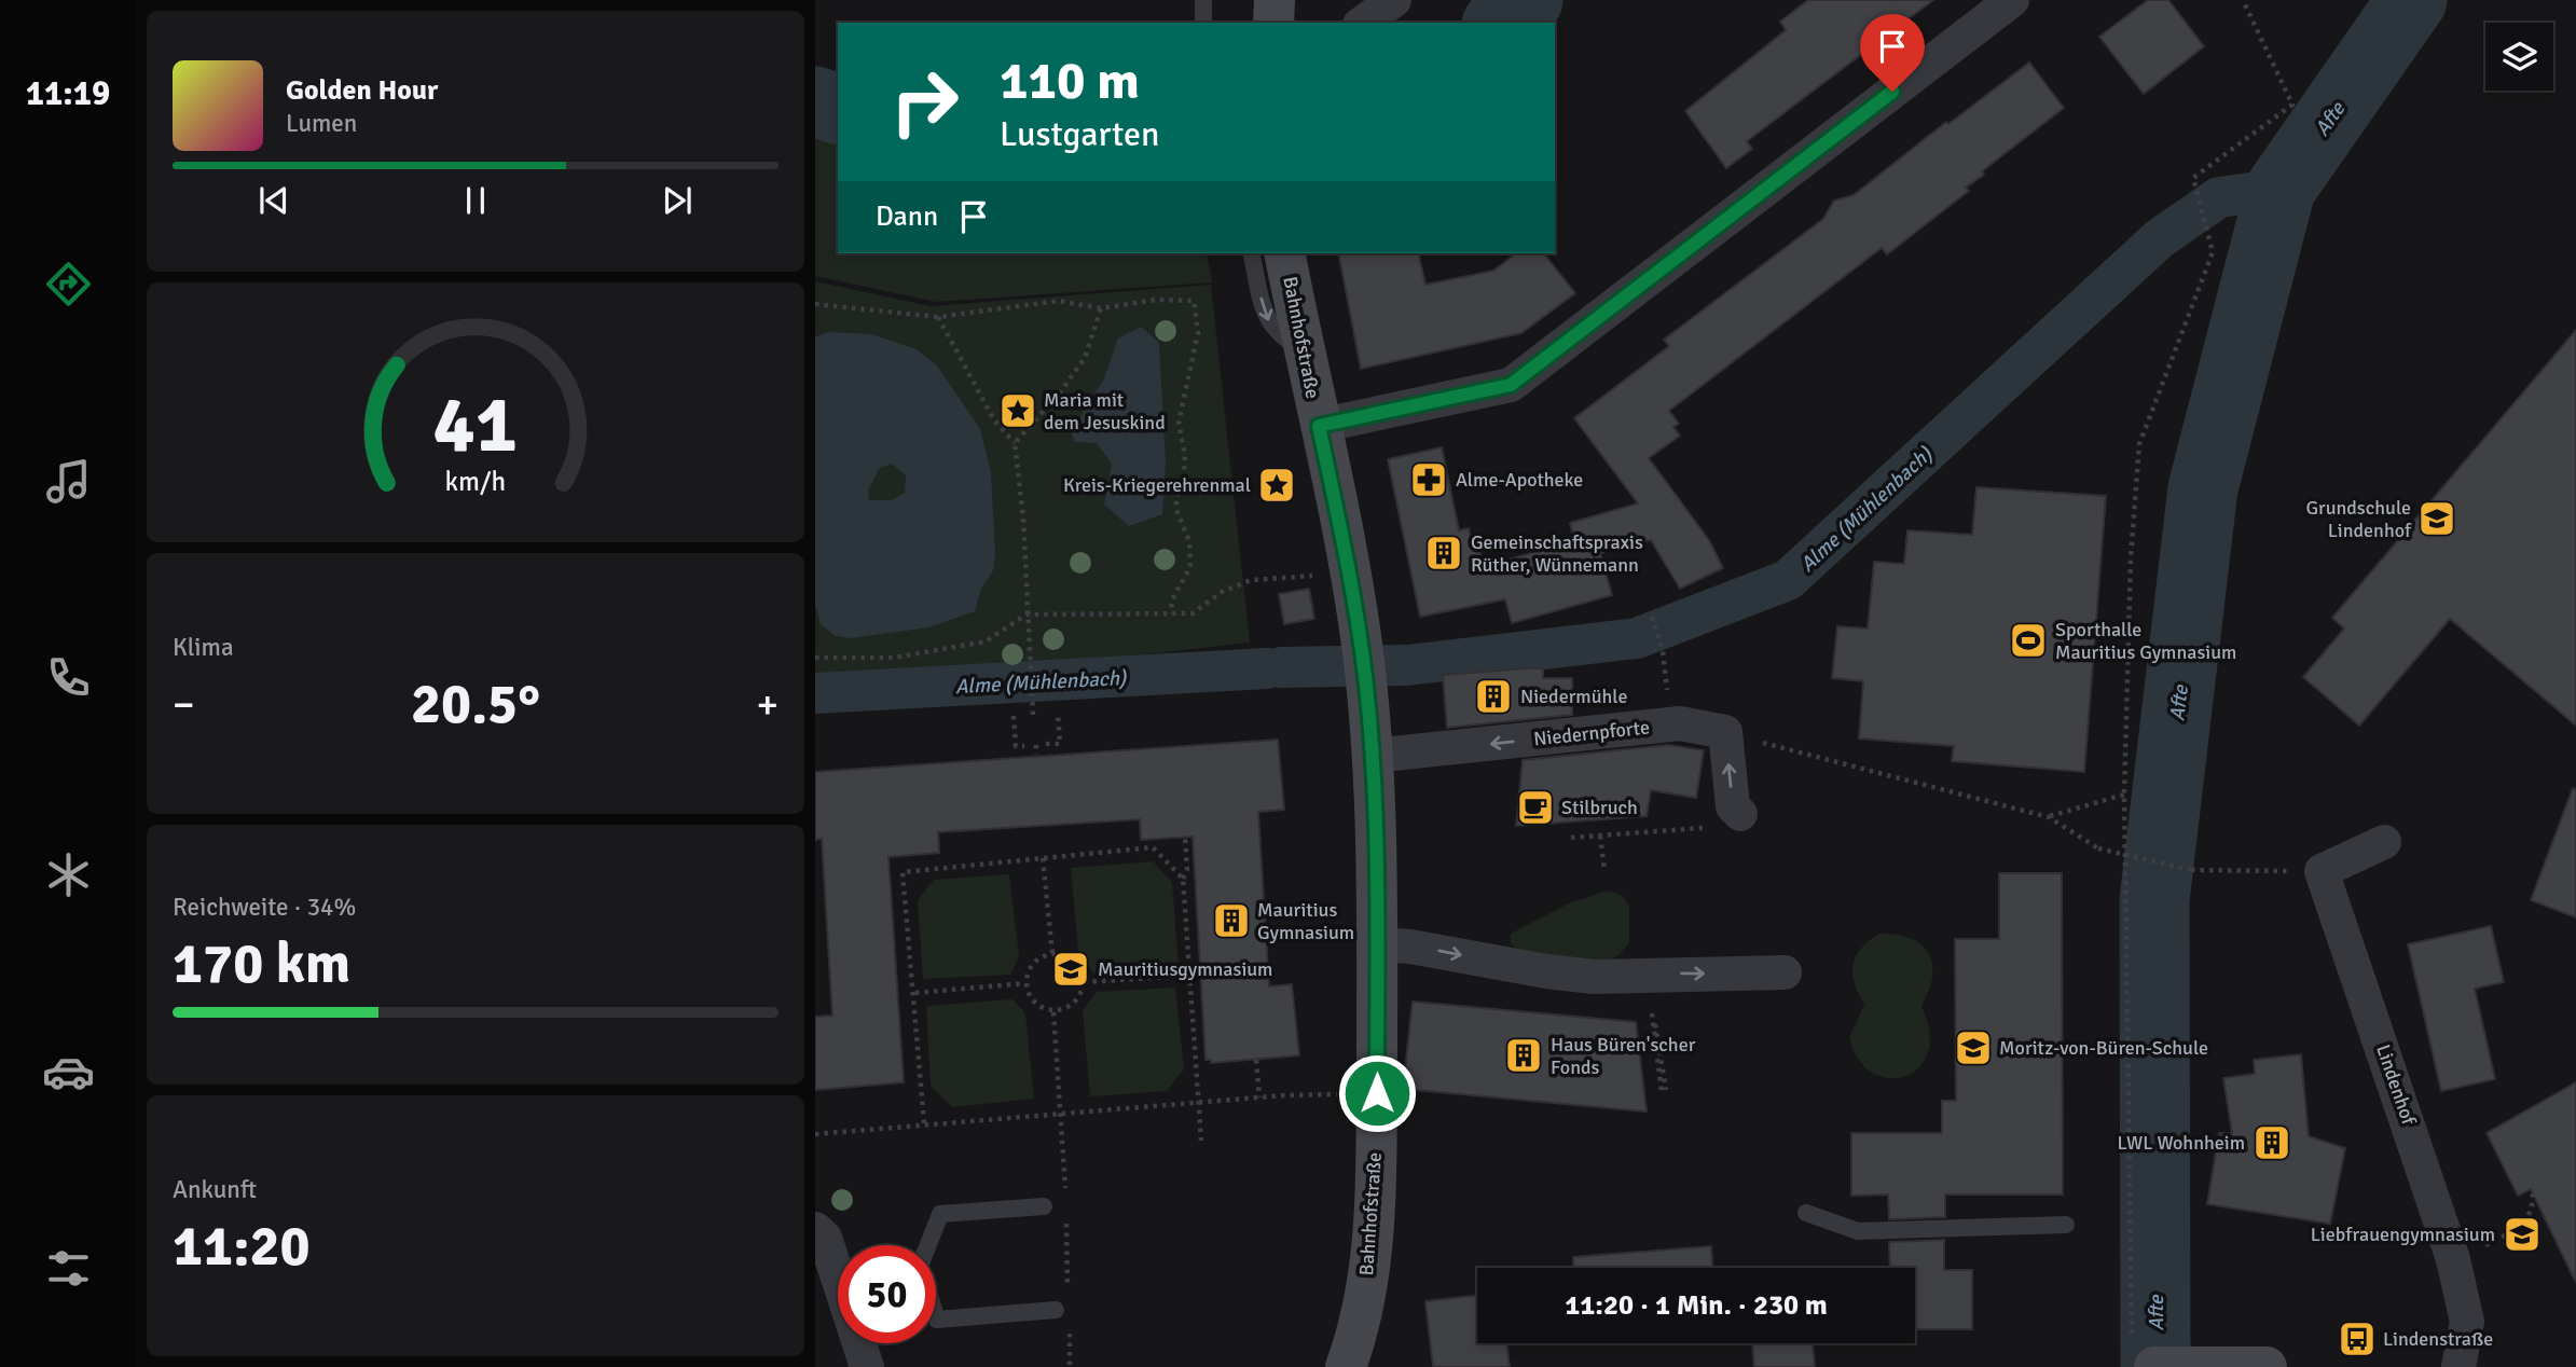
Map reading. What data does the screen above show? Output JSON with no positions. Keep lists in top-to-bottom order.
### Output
{
  "streets": {
    "main road": ["Bahnhofstraße"],
    "street": ["Niedernpforte", "Lindenhof"]
  },
  "crossings": [
    ["Bahnhofstraße", "Niedernpforte"]
  ],
  "water": ["Afte", "Alme (Mühlenbach)"],
  "places": {
    "place": ["Maria mit dem Jesuskind", "Kreis-Kriegerehrenmal"],
    "pharmacy": ["Alme-Apotheke"],
    "school or university": [
      "Grundschule Lindenhof",
      "Mauritiusgymnasium",
      "Moritz-von-Büren-Schule",
      "Liebfrauengymnasium"
    ],
    "building": [
      "Gemeinschaftspraxis Rüther, Wünnemann",
      "Niedermühle",
      "Mauritius Gymnasium",
      "Haus Büren'scher Fonds",
      "LWL Wohnheim"
    ],
    "sports": ["Sporthalle Mauritius Gymnasium"],
    "cafe": ["Stilbruch"],
    "bus stop": ["Lindenstraße"]
  },
  "page": {
    "tabs": "11:19",
    "turn": ["110 m", "Lustgarten"],
    "song": ["Golden Hour", "Lumen"],
    "then": "Dann",
    "tile": [
      "Klima",
      ["Reichweite · 34%", "170 km"],
      ["Ankunft", "11:20"]
    ],
    "heat": ["−", "20.5°", "+"],
    "limit": "50",
    "trip": "11:20 · 1 Min. · 230 m",
    "gauge": ["41", "km/h"]
  }
}
